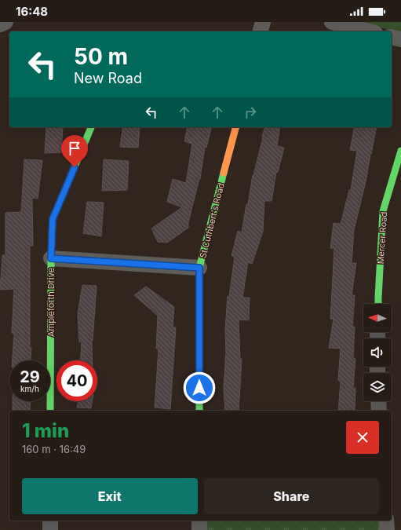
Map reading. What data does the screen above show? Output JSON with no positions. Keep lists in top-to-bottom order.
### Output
{
  "streets": {
    "street": ["St Cuthbert's Road", "Mercer Road", "Ampleforth Drive"]
  },
  "north": "left",
  "page": {
    "status": "16:48",
    "turn": ["50 m", "New Road"],
    "speed": "29 km/h",
    "limit": "40",
    "heading": ["1 min", "160 m · 16:49"],
    "buttons": ["Exit", "Share"]
  }
}
